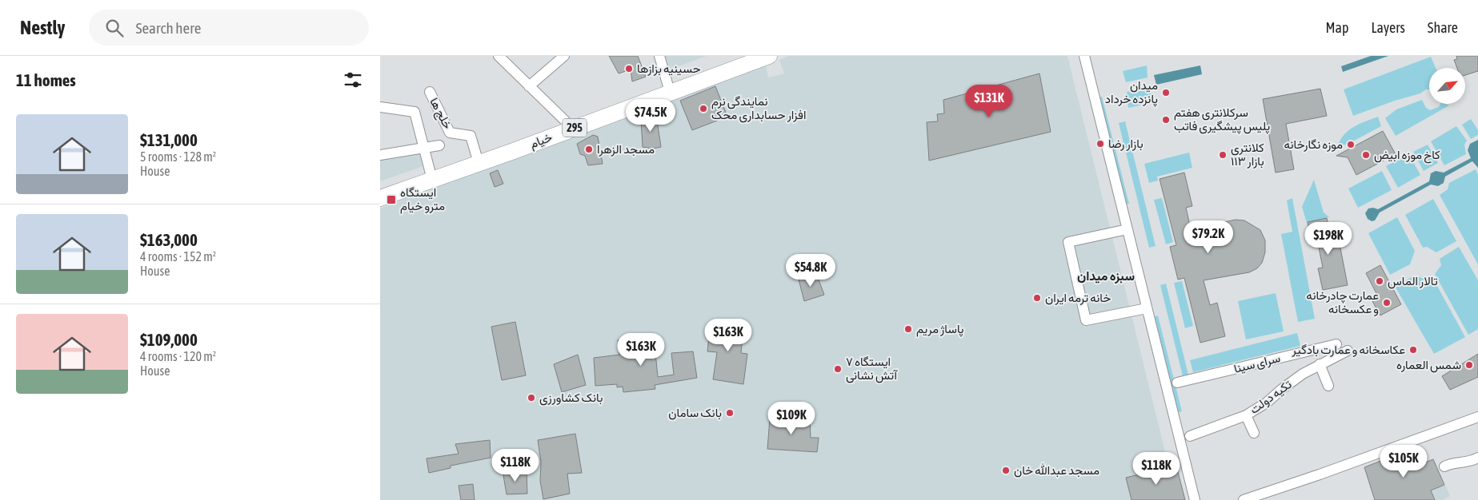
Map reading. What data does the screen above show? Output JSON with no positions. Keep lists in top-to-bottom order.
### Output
{
  "streets": {
    "main road": ["295", "خیام"],
    "street": ["خلج ها", "سرای سینا", "تکیه دولت"]
  },
  "crossings": [
    ["خلج ها", "خیام"]
  ],
  "districts": ["سبزه میدان"],
  "places": {
    "other": [
      "حسینیه بزازها",
      "میدان پانزده خرداد",
      "نمایندگی نرم افزار حسابداری محک",
      "سرکلانتری هفتم پلیس پیشگیری فاتب",
      "بازار رضا",
      "موزه نگارخانه",
      "مسجد الزهرا",
      "کلانتری ۱۱۳ بازار",
      "کاخ موزه ابیض",
      "تالار الماس",
      "خانه ترمه ایران",
      "عمارت چادرخانه و عکسخانه",
      "پاساژ مریم",
      "عکاسخانه و عمارت بادگیر",
      "شمس العماره",
      "ایستگاه ۷ آتش نشانی",
      "بانک کشاورزی",
      "بانک سامان",
      "مسجد عبدالله خان"
    ],
    "transit": ["ایستگاه مترو خیام"]
  },
  "north": "top right",
  "page": {
    "header": "Nestly",
    "search": "Search here",
    "nav": ["Map", "Layers", "Share"],
    "heading": "11 homes",
    "price": [
      "$131K",
      "$74.5K",
      "$79.2K",
      "$198K",
      "$54.8K",
      "$163K",
      "$163K",
      "$109K",
      "$105K",
      "$118K",
      "$118K"
    ],
    "list": [
      {
        "name": "$131,000",
        "note": "5 rooms · 128 m² · House"
      },
      {
        "name": "$163,000",
        "note": "4 rooms · 152 m² · House"
      },
      {
        "name": "$109,000",
        "note": "4 rooms · 120 m² · House"
      }
    ]
  }
}
